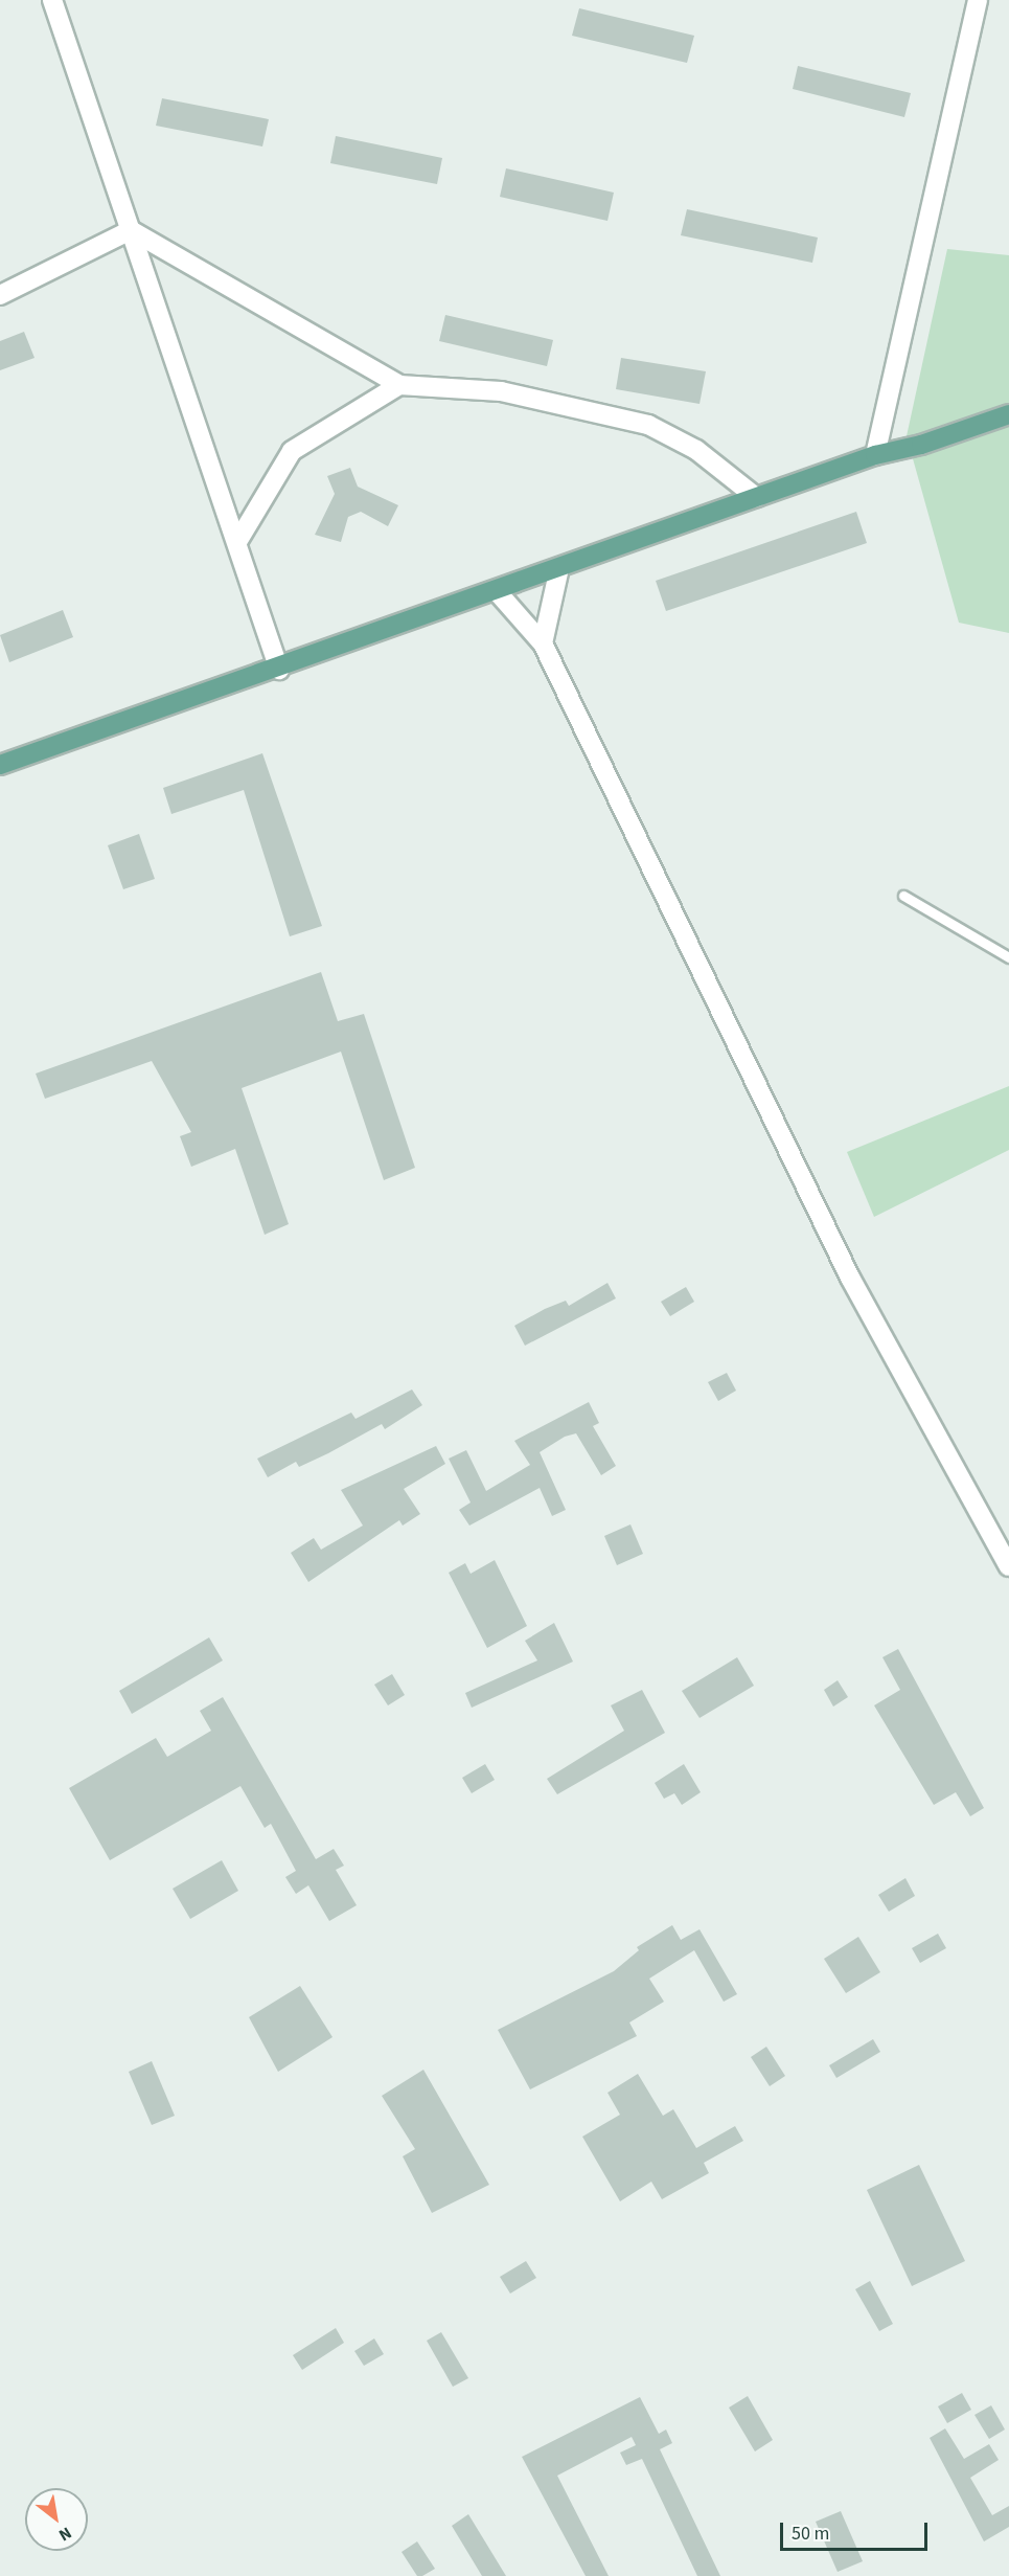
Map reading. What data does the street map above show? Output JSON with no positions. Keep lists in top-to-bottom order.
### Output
{
  "scale_bar": "50 m",
  "north": "bottom right"
}
